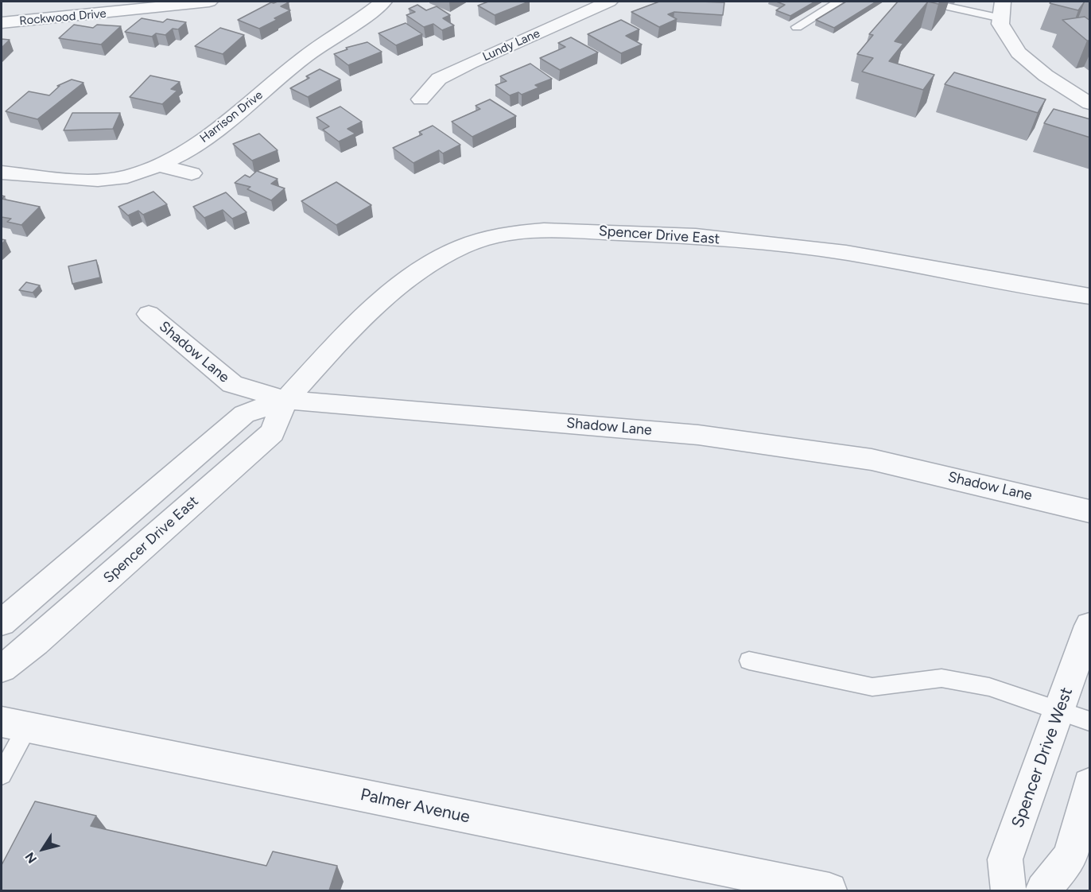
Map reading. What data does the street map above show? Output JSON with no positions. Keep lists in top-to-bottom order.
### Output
{
  "streets": {
    "street": [
      "Rockwood Drive",
      "Lundy Lane",
      "Harrison Drive",
      "Spencer Drive East",
      "Shadow Lane",
      "Spencer Drive West",
      "Palmer Avenue"
    ]
  },
  "crossings": [
    ["Spencer Drive East", "Shadow Lane"]
  ],
  "north": "bottom left"
}
